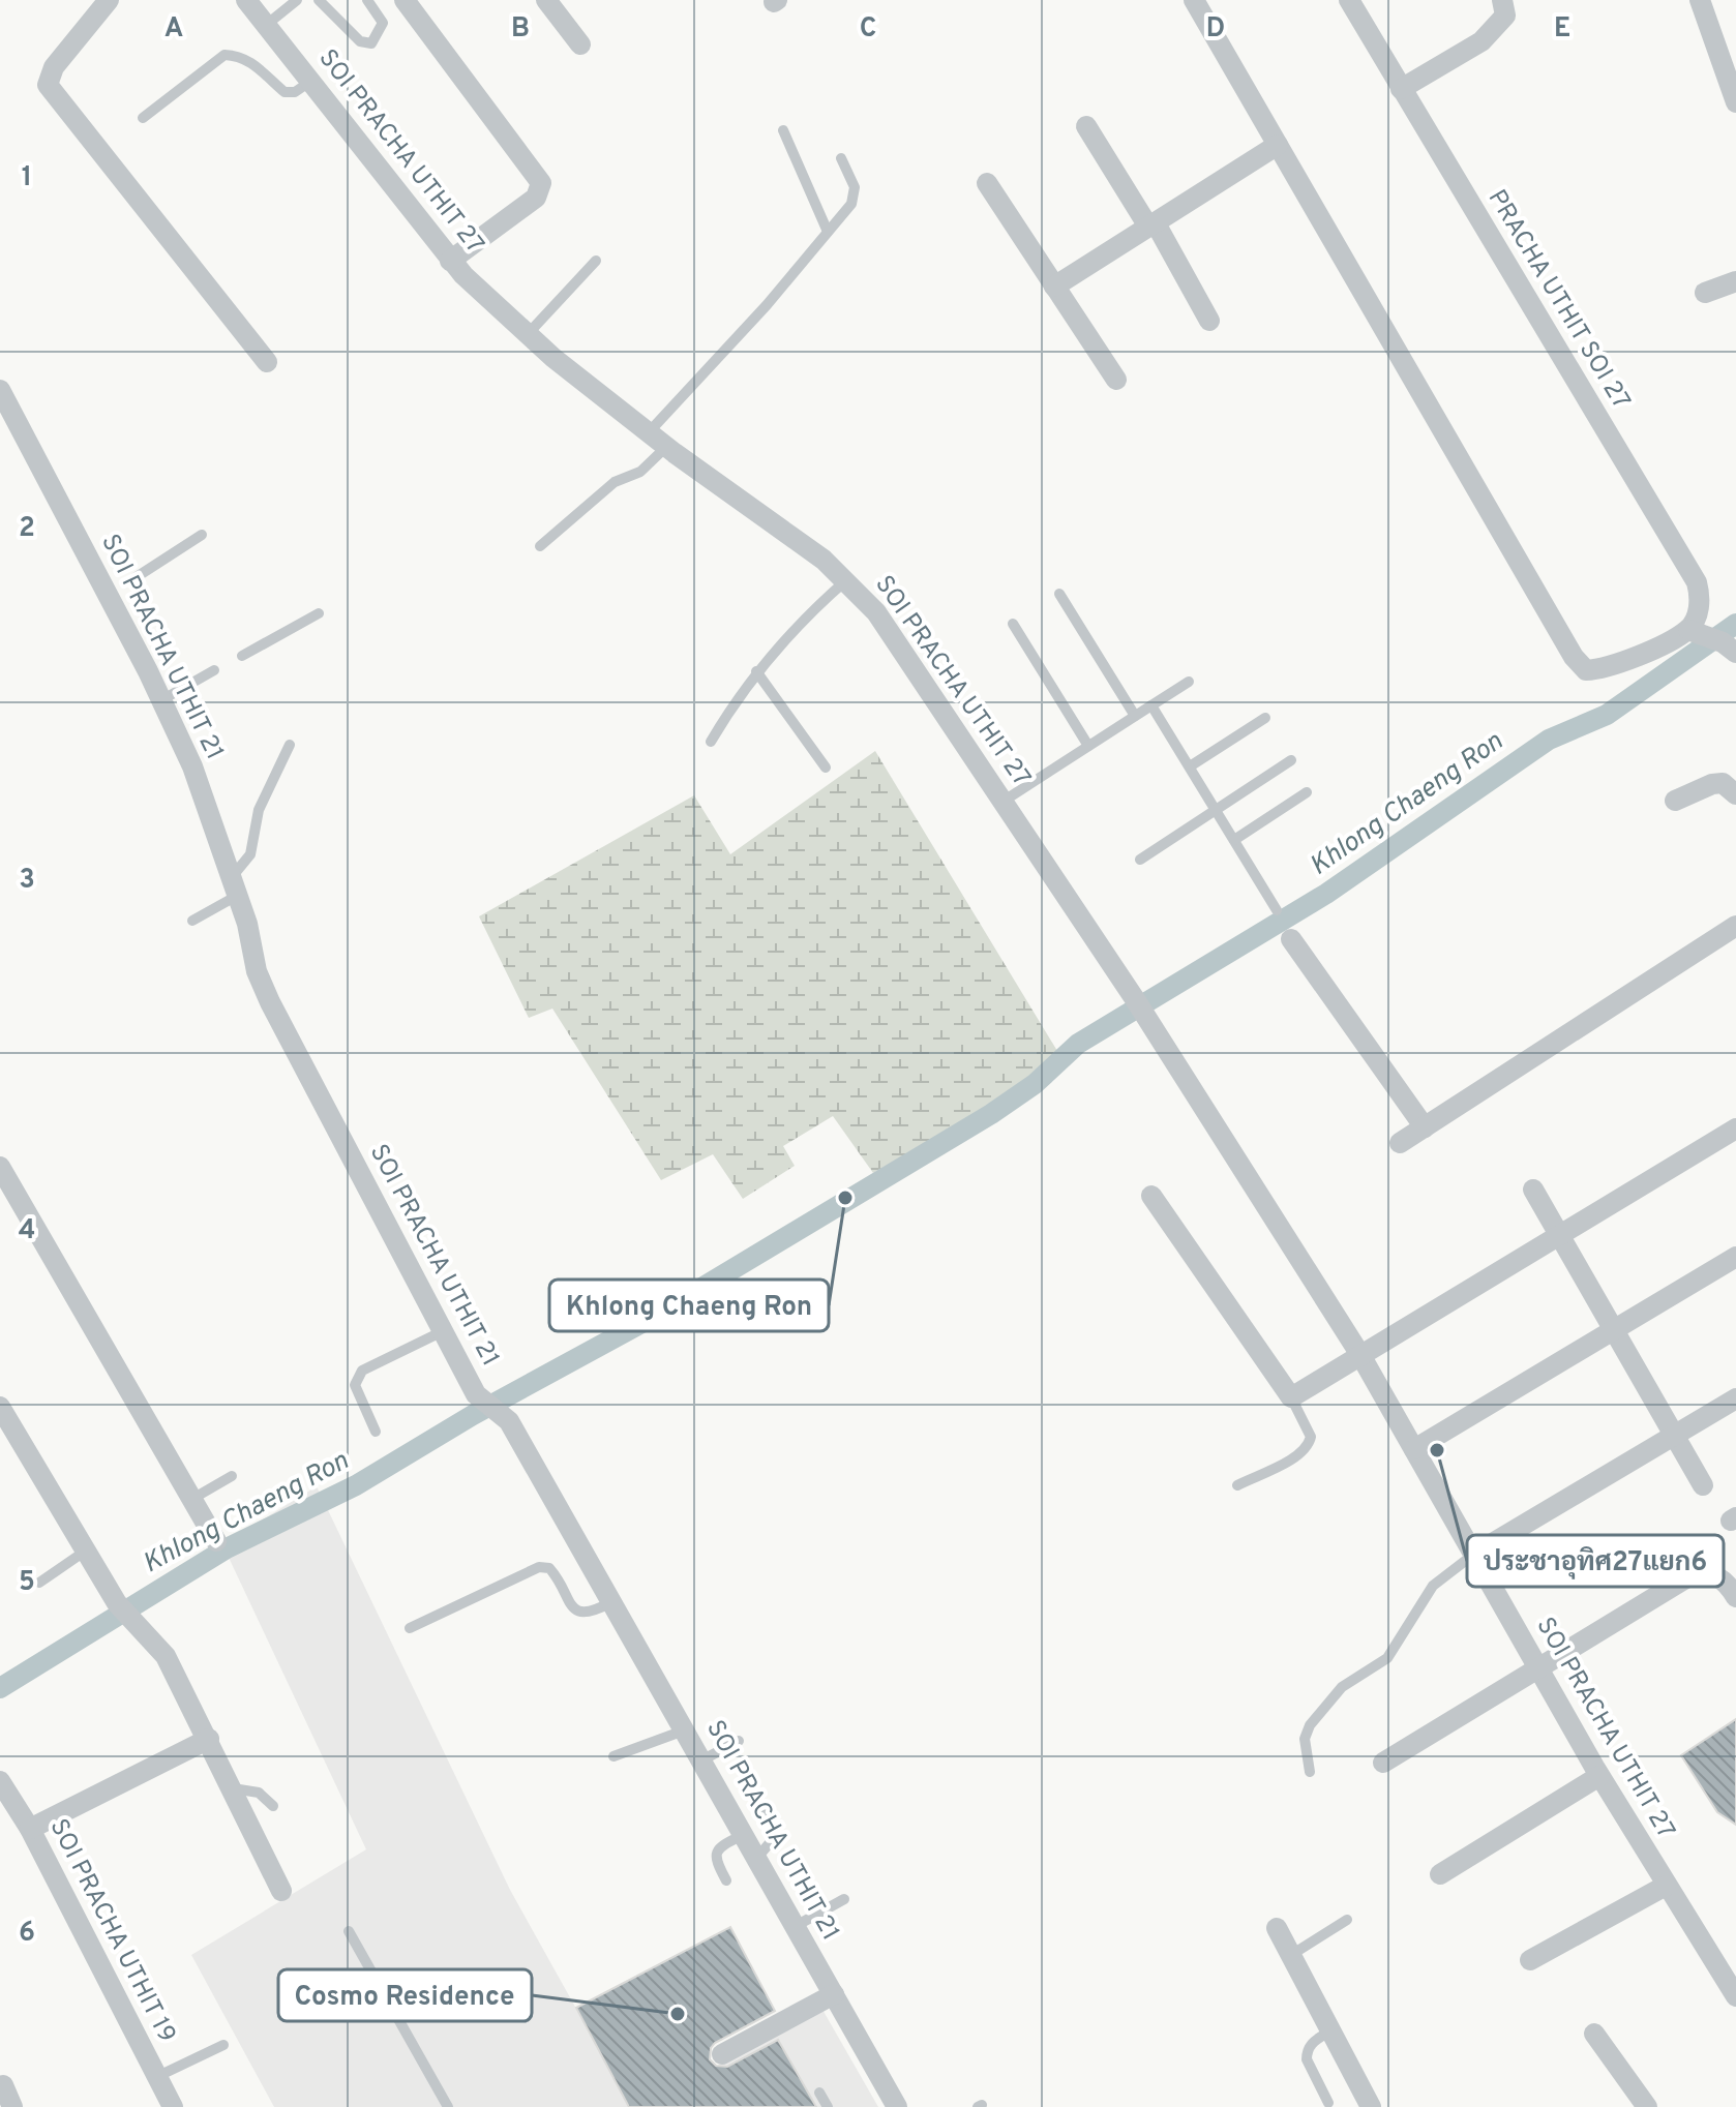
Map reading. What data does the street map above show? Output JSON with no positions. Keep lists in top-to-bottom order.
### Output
{
  "streets": {
    "street": [
      "SOI PRACHA UTHIT 27",
      "PRACHA UTHIT SOI 27",
      "SOI PRACHA UTHIT 21",
      "SOI PRACHA UTHIT 19"
    ]
  },
  "water": ["Khlong Chaeng Ron"],
  "places": ["Khlong Chaeng Ron", "ประชาอุทิศ27แยก6", "Cosmo Residence"],
  "grid": {
    "columns": [
      "A",
      "B",
      "C",
      "D",
      "E"
    ],
    "rows": [
      "1",
      "2",
      "3",
      "4",
      "5",
      "6"
    ]
  }
}
